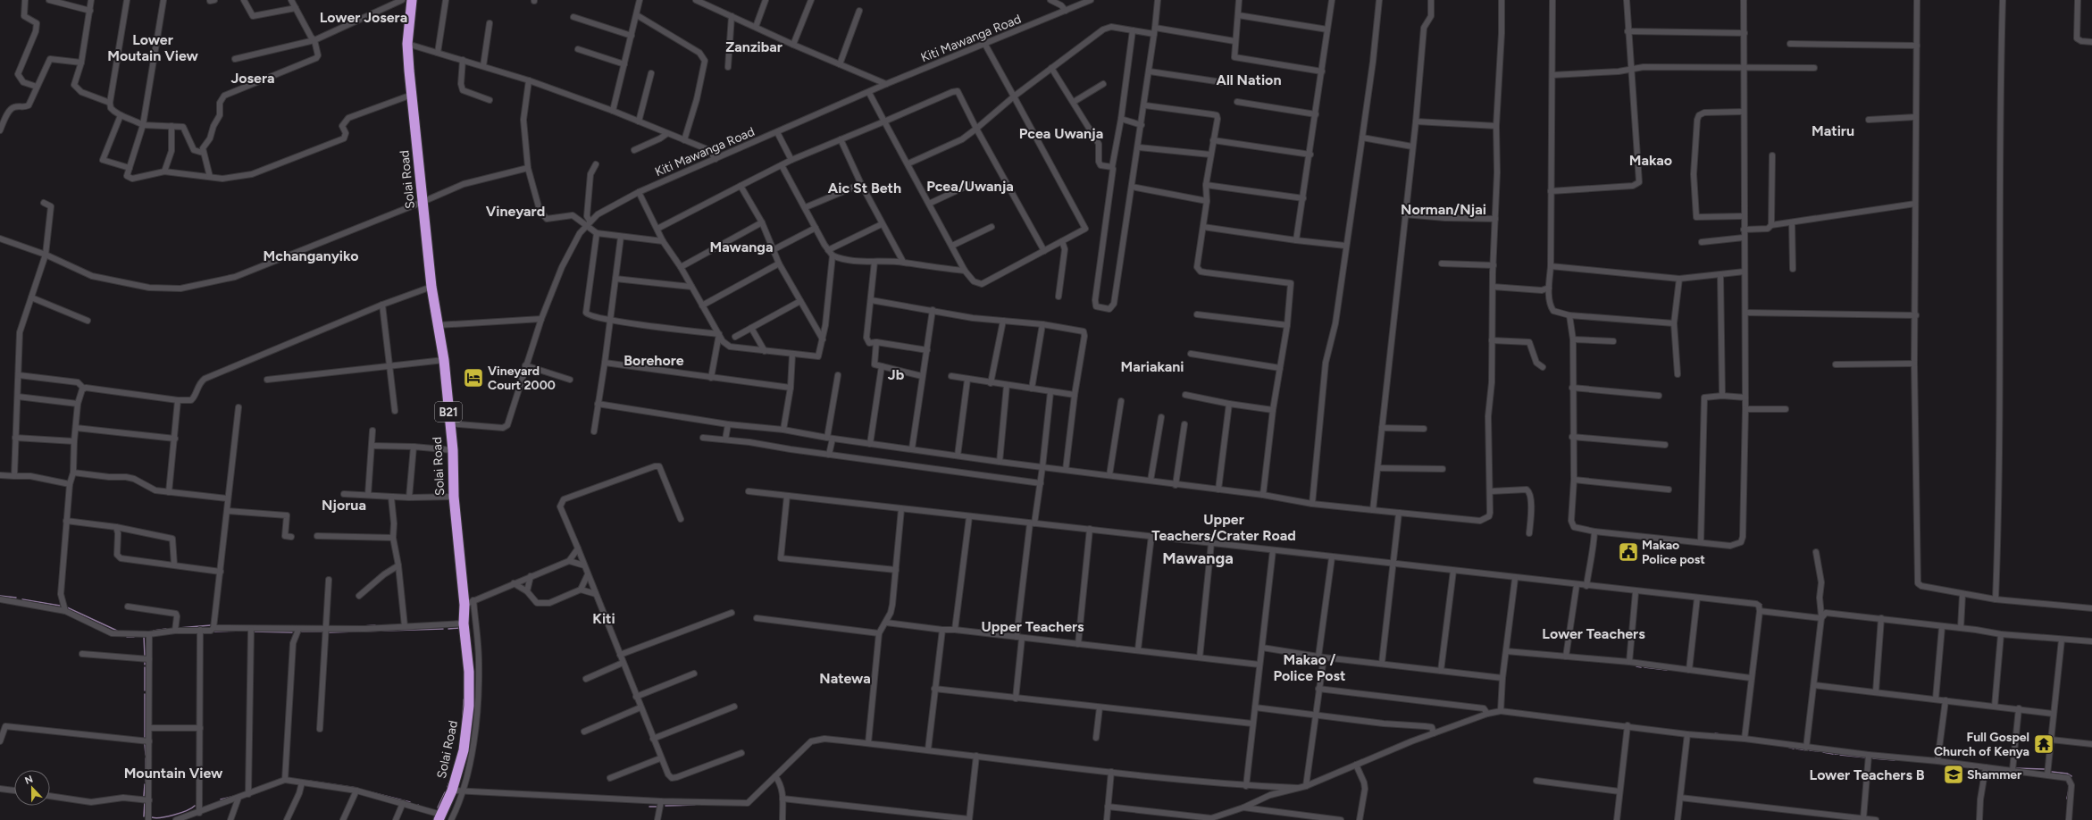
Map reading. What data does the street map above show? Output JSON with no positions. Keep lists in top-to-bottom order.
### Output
{
  "streets": {
    "highway": ["Solai Road", "B21"],
    "street": ["Kiti Mawanga Road"]
  },
  "crossings": [
    ["Kiti Mawanga Road", "Solai Road"]
  ],
  "districts": [
    "Lower Josera",
    "Lower Moutain View",
    "Zanzibar",
    "Josera",
    "All Nation",
    "Matiru",
    "Pcea Uwanja",
    "Makao",
    "Pcea/Uwanja",
    "Aic St Beth",
    "Norman/Njai",
    "Vineyard",
    "Mawanga",
    "Mchanganyiko",
    "Borehore",
    "Mariakani",
    "Jb",
    "Njorua",
    "Upper Teachers/Crater Road",
    "Mawanga",
    "Kiti",
    "Upper Teachers",
    "Lower Teachers",
    "Makao / Police Post",
    "Natewa",
    "Mountain View",
    "Lower Teachers B"
  ],
  "places": {
    "hotel": ["Vineyard Court 2000"],
    "public building": ["Makao Police post"],
    "temple": ["Full Gospel Church of Kenya"],
    "school or university": ["Shammer"]
  },
  "north": "top"
}
